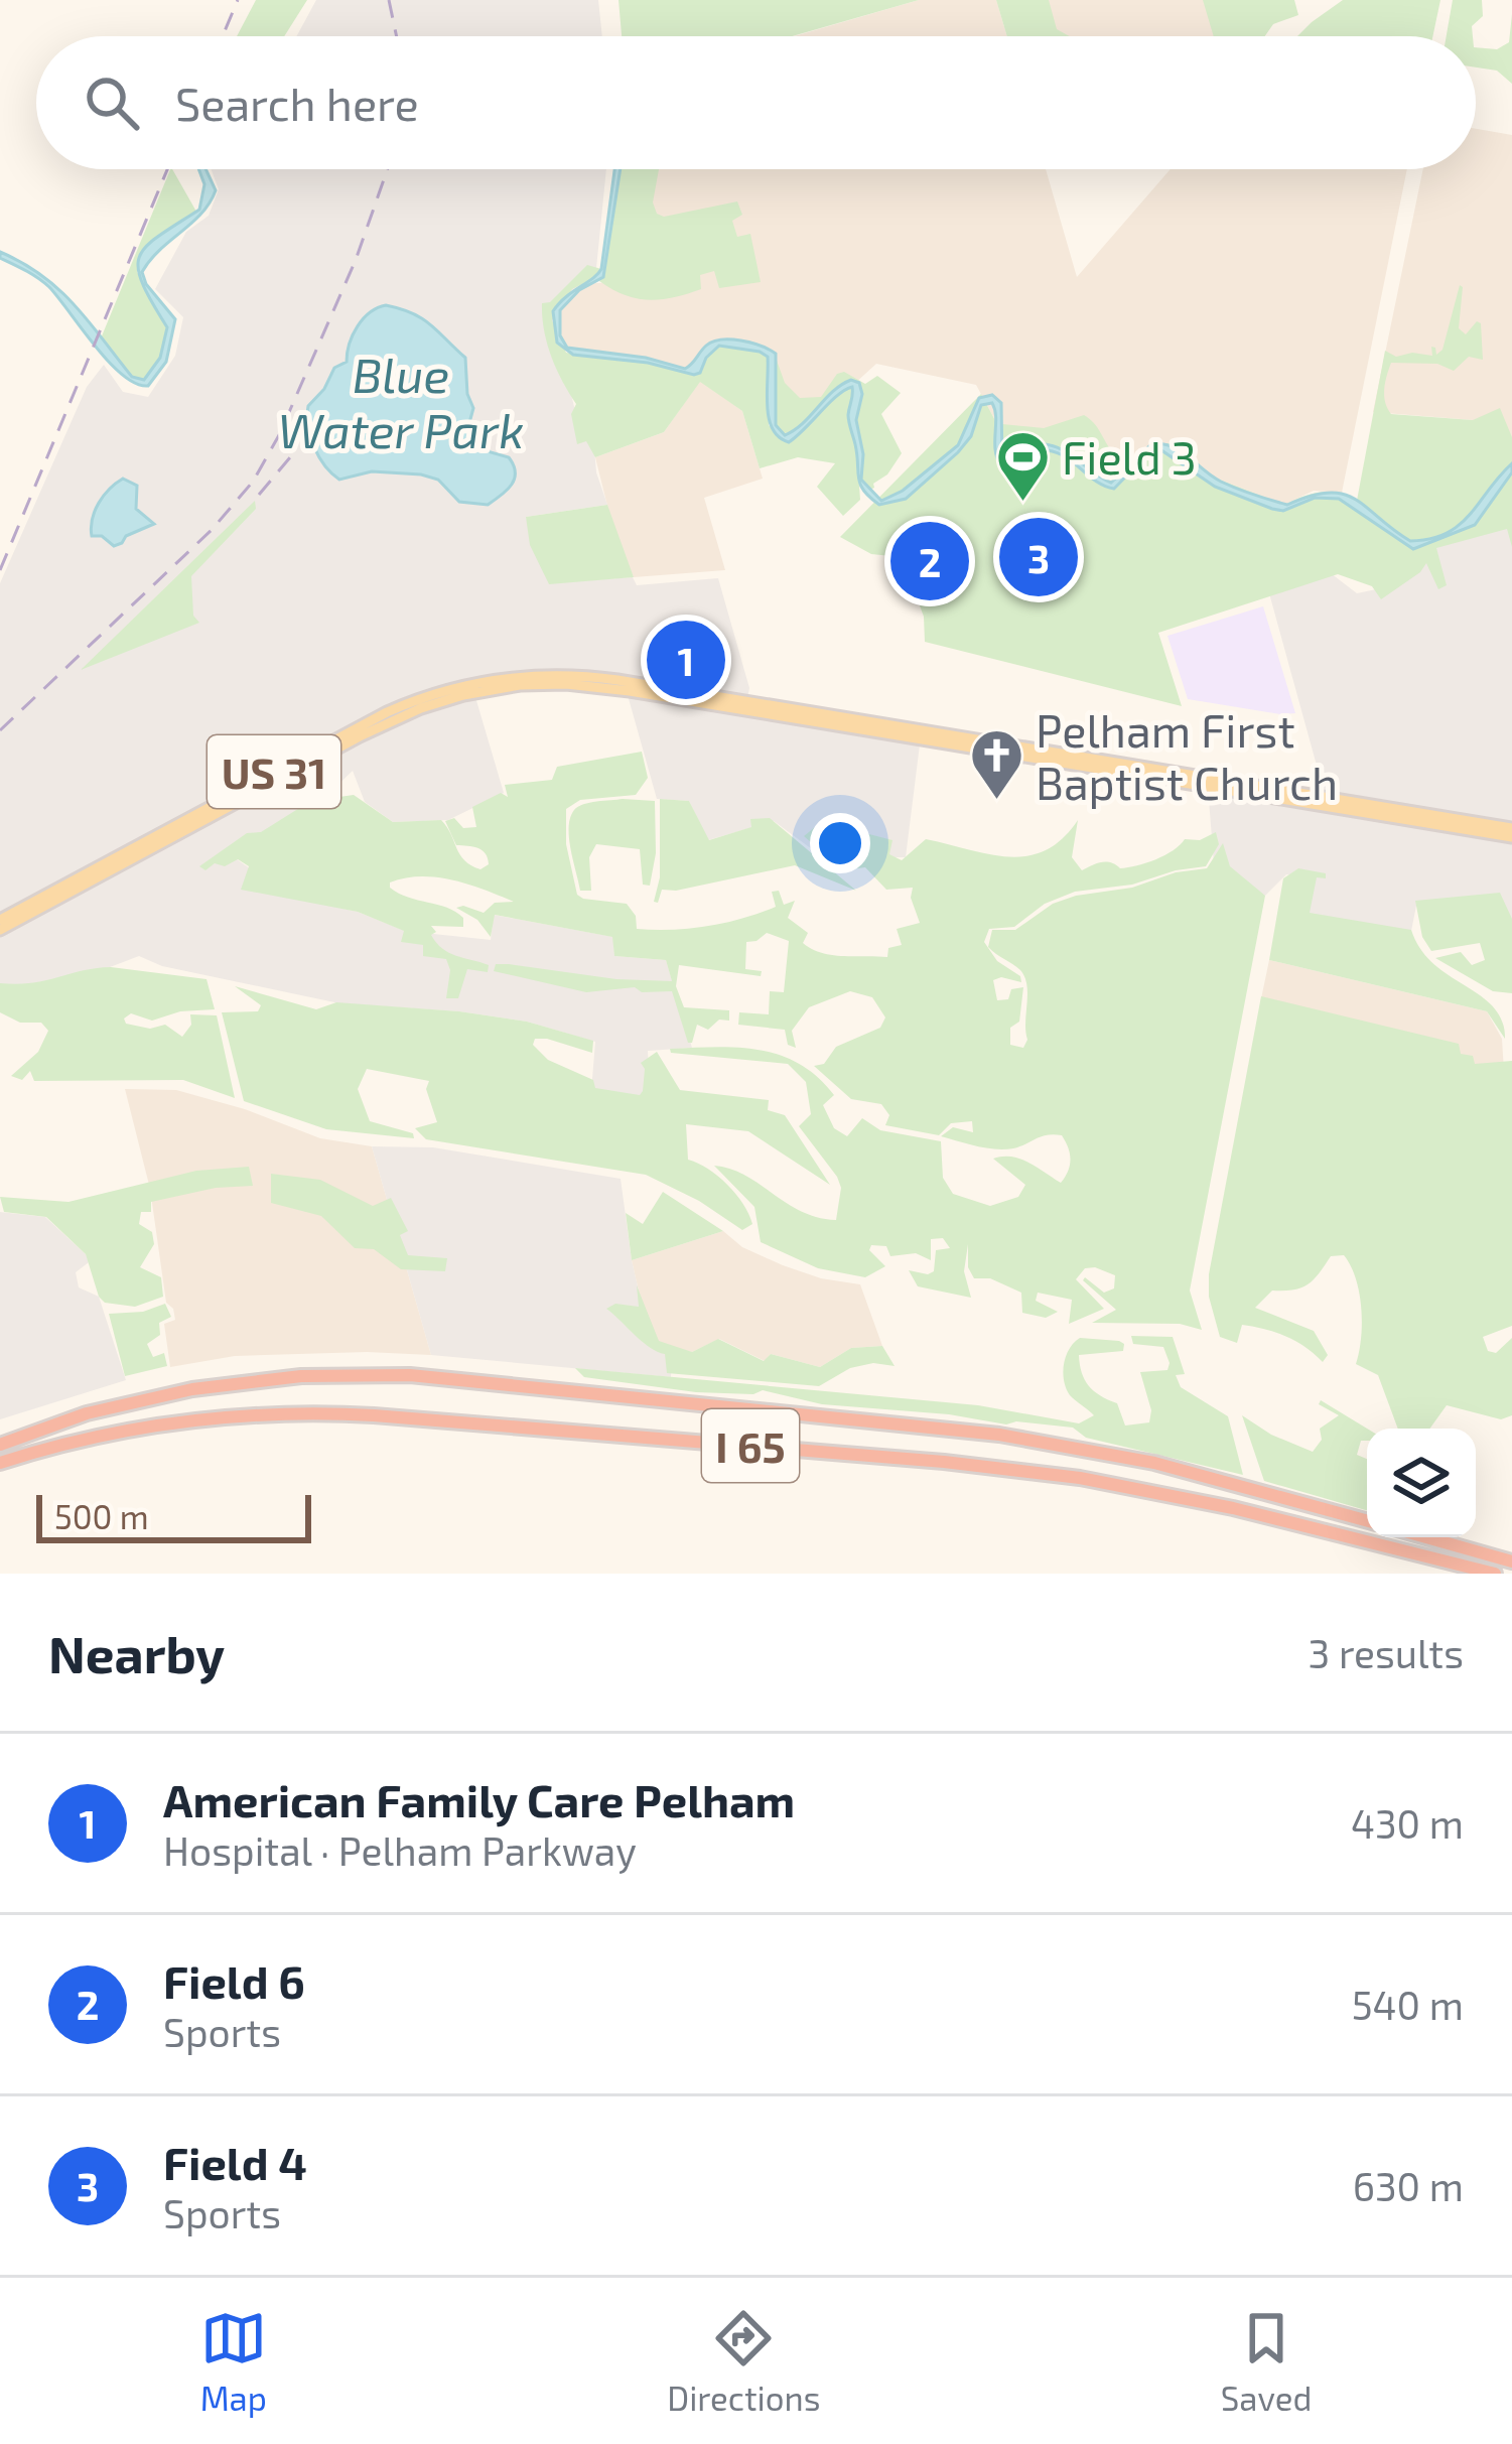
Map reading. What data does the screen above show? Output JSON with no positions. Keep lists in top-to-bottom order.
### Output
{
  "streets": {
    "highway": ["I 65"],
    "main road": ["US 31"]
  },
  "water": ["Blue Water Park"],
  "places": {
    "sports": ["Field 3"],
    "church": ["Pelham First Baptist Church"]
  },
  "scale_bar": "500 m",
  "page": {
    "search": "Search here",
    "pins": ["3", "2", "1"],
    "scale": "500 m",
    "heading": ["Nearby", "3 results"],
    "list": [
      {
        "mark": "1",
        "name": "American Family Care Pelham",
        "note": "Hospital · Pelham Parkway",
        "value": "430 m"
      },
      {
        "mark": "2",
        "name": "Field 6",
        "note": "Sports",
        "value": "540 m"
      },
      {
        "mark": "3",
        "name": "Field 4",
        "note": "Sports",
        "value": "630 m"
      }
    ],
    "nav": ["Map", "Directions", "Saved"]
  }
}
